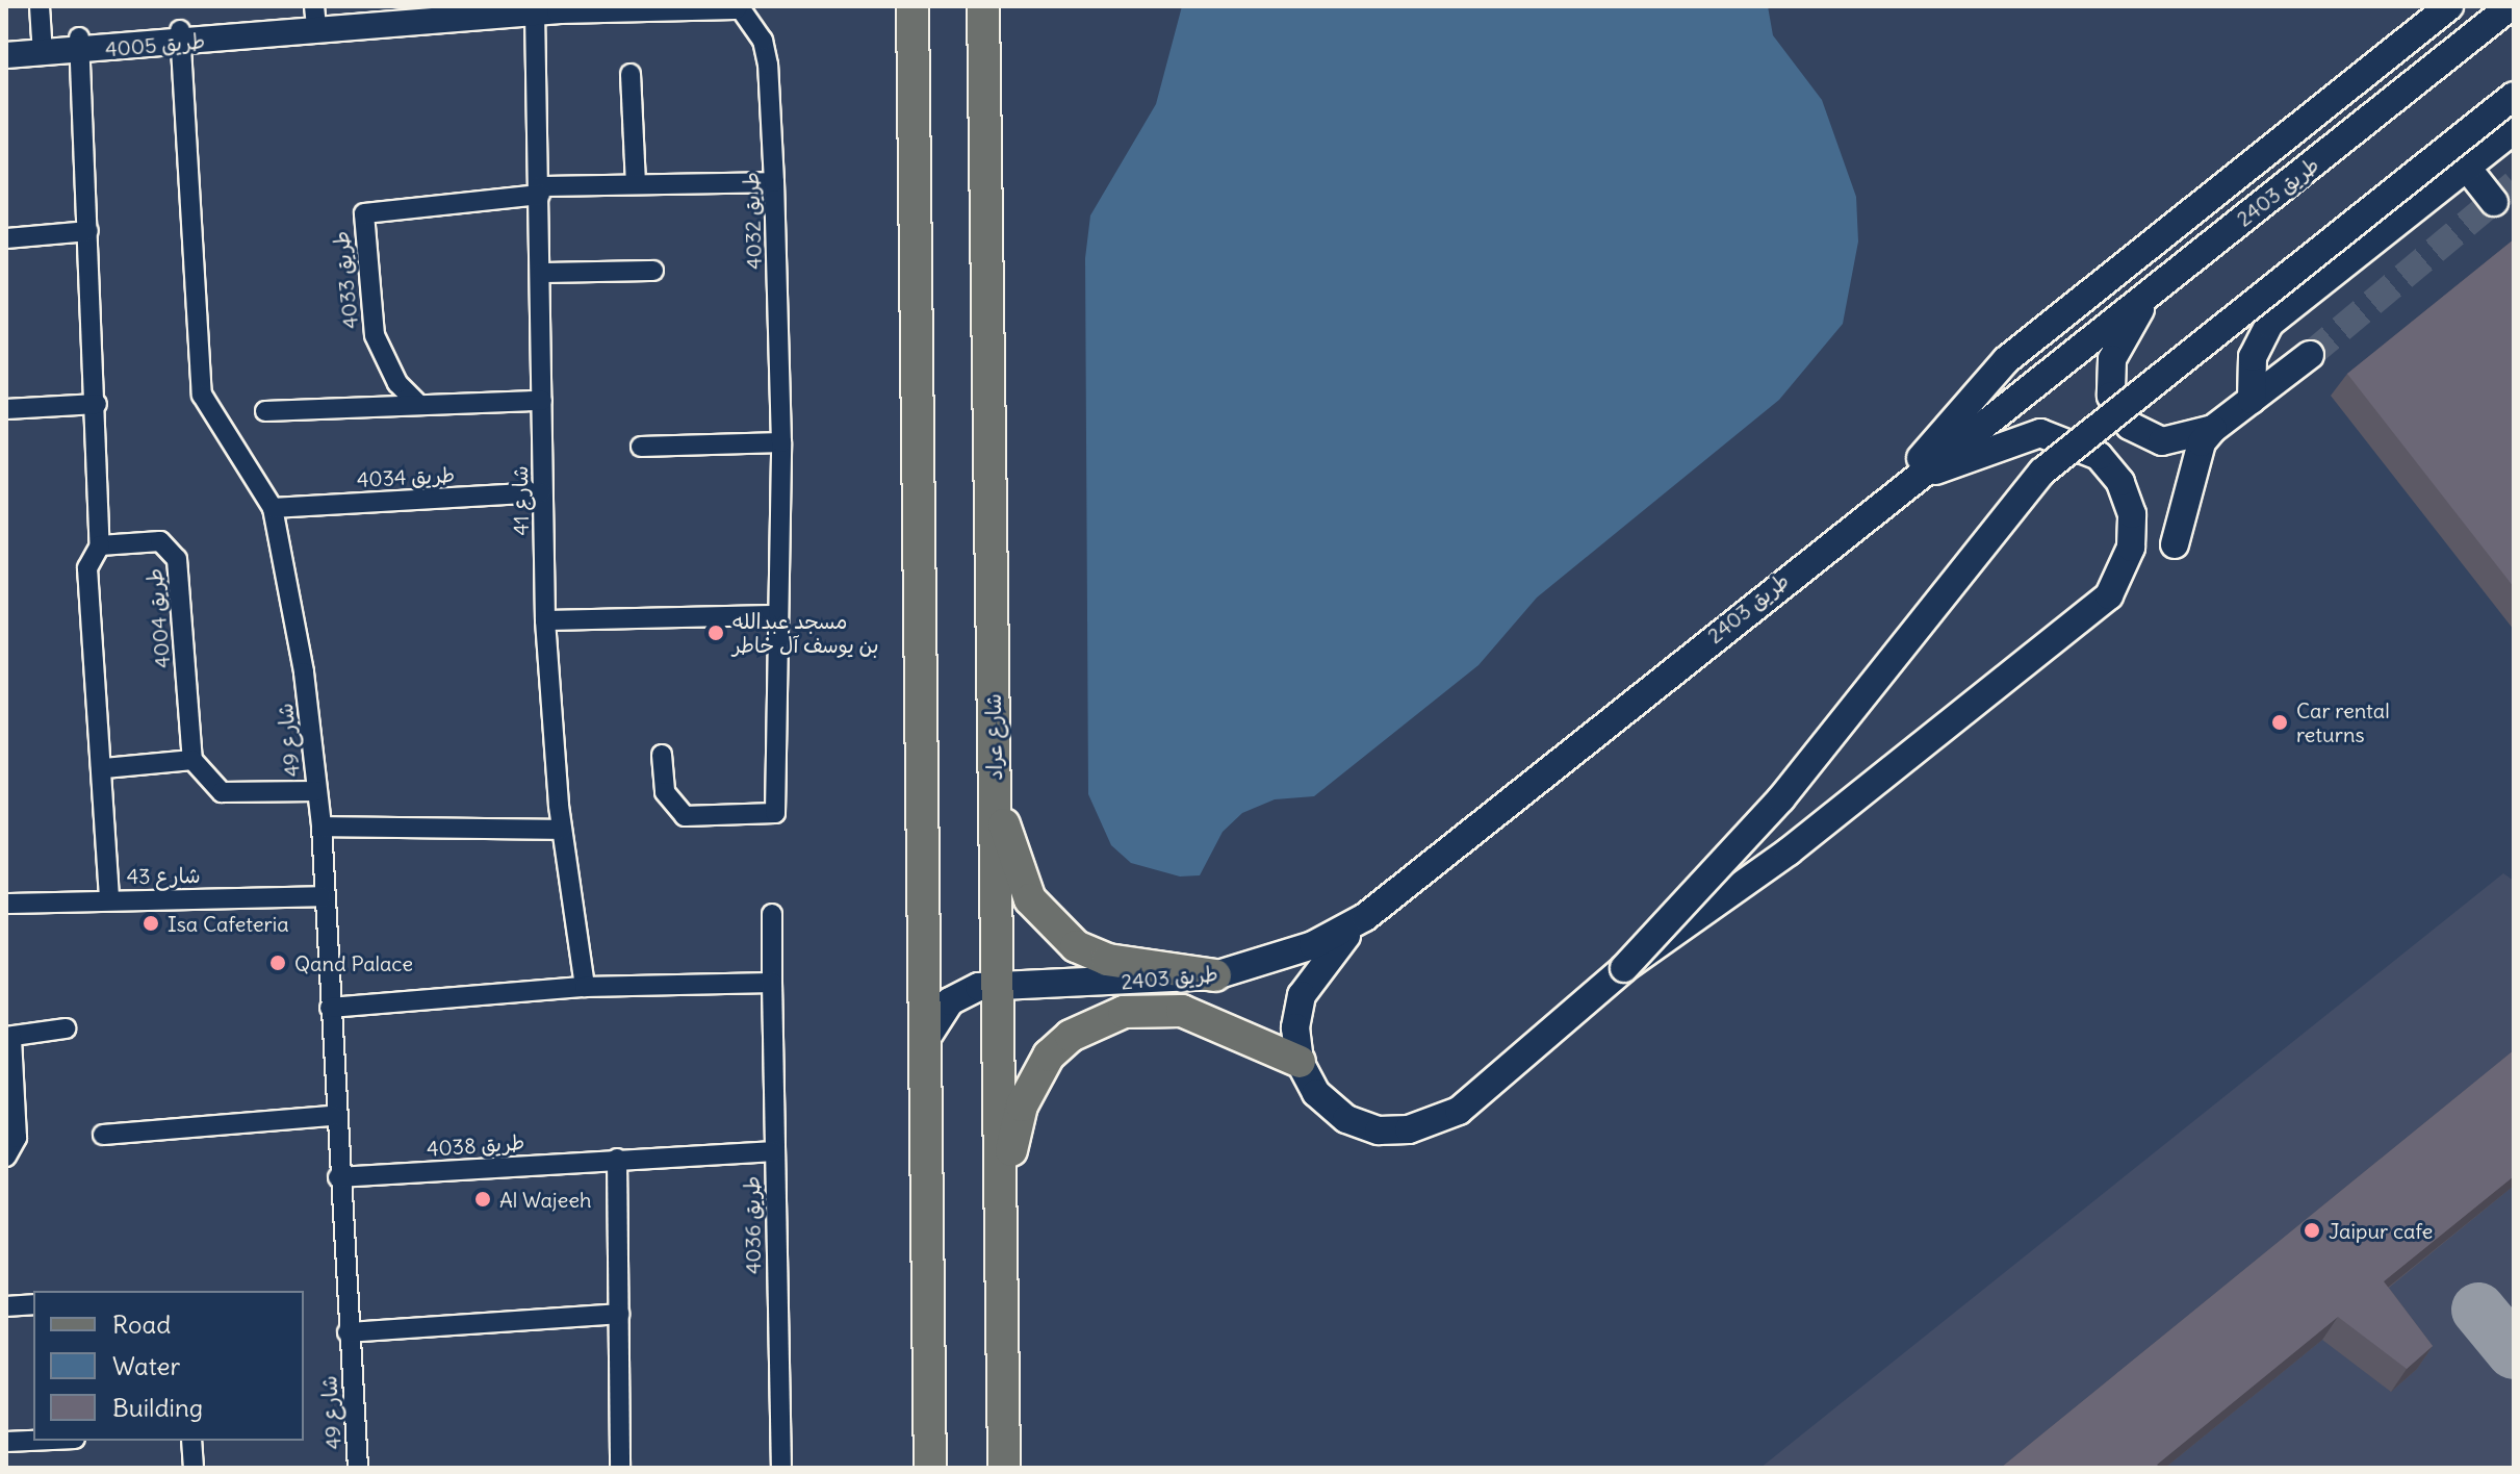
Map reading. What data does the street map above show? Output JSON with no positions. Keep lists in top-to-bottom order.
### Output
{
  "streets": {
    "main road": ["طريق 2403", "شارع عراد"],
    "street": [
      "طريق 4005",
      "طريق 4032",
      "طريق 4033",
      "طريق 4034",
      "شارع 41",
      "طريق 4004",
      "شارع 49",
      "شارع 43",
      "طريق 4038",
      "طريق 4036"
    ]
  },
  "crossings": [
    ["طريق 4005", "طريق 4032"],
    ["طريق 4005", "شارع 41"],
    ["طريق 4005", "شارع 49"],
    ["طريق 2403", "شارع عراد"],
    ["طريق 4033", "شارع 41"],
    ["طريق 4034", "شارع 41"],
    ["طريق 4034", "شارع 49"],
    ["شارع 49", "شارع 43"],
    ["شارع 49", "طريق 4038"],
    ["طريق 4038", "طريق 4036"]
  ],
  "places": [
    "مسجد عبدالله بن يوسف آل خاطر",
    "Car rental returns",
    "Isa Cafeteria",
    "Qand Palace",
    "Al Wajeeh",
    "Jaipur cafe"
  ],
  "legend": ["Road", "Water", "Building"]
}
